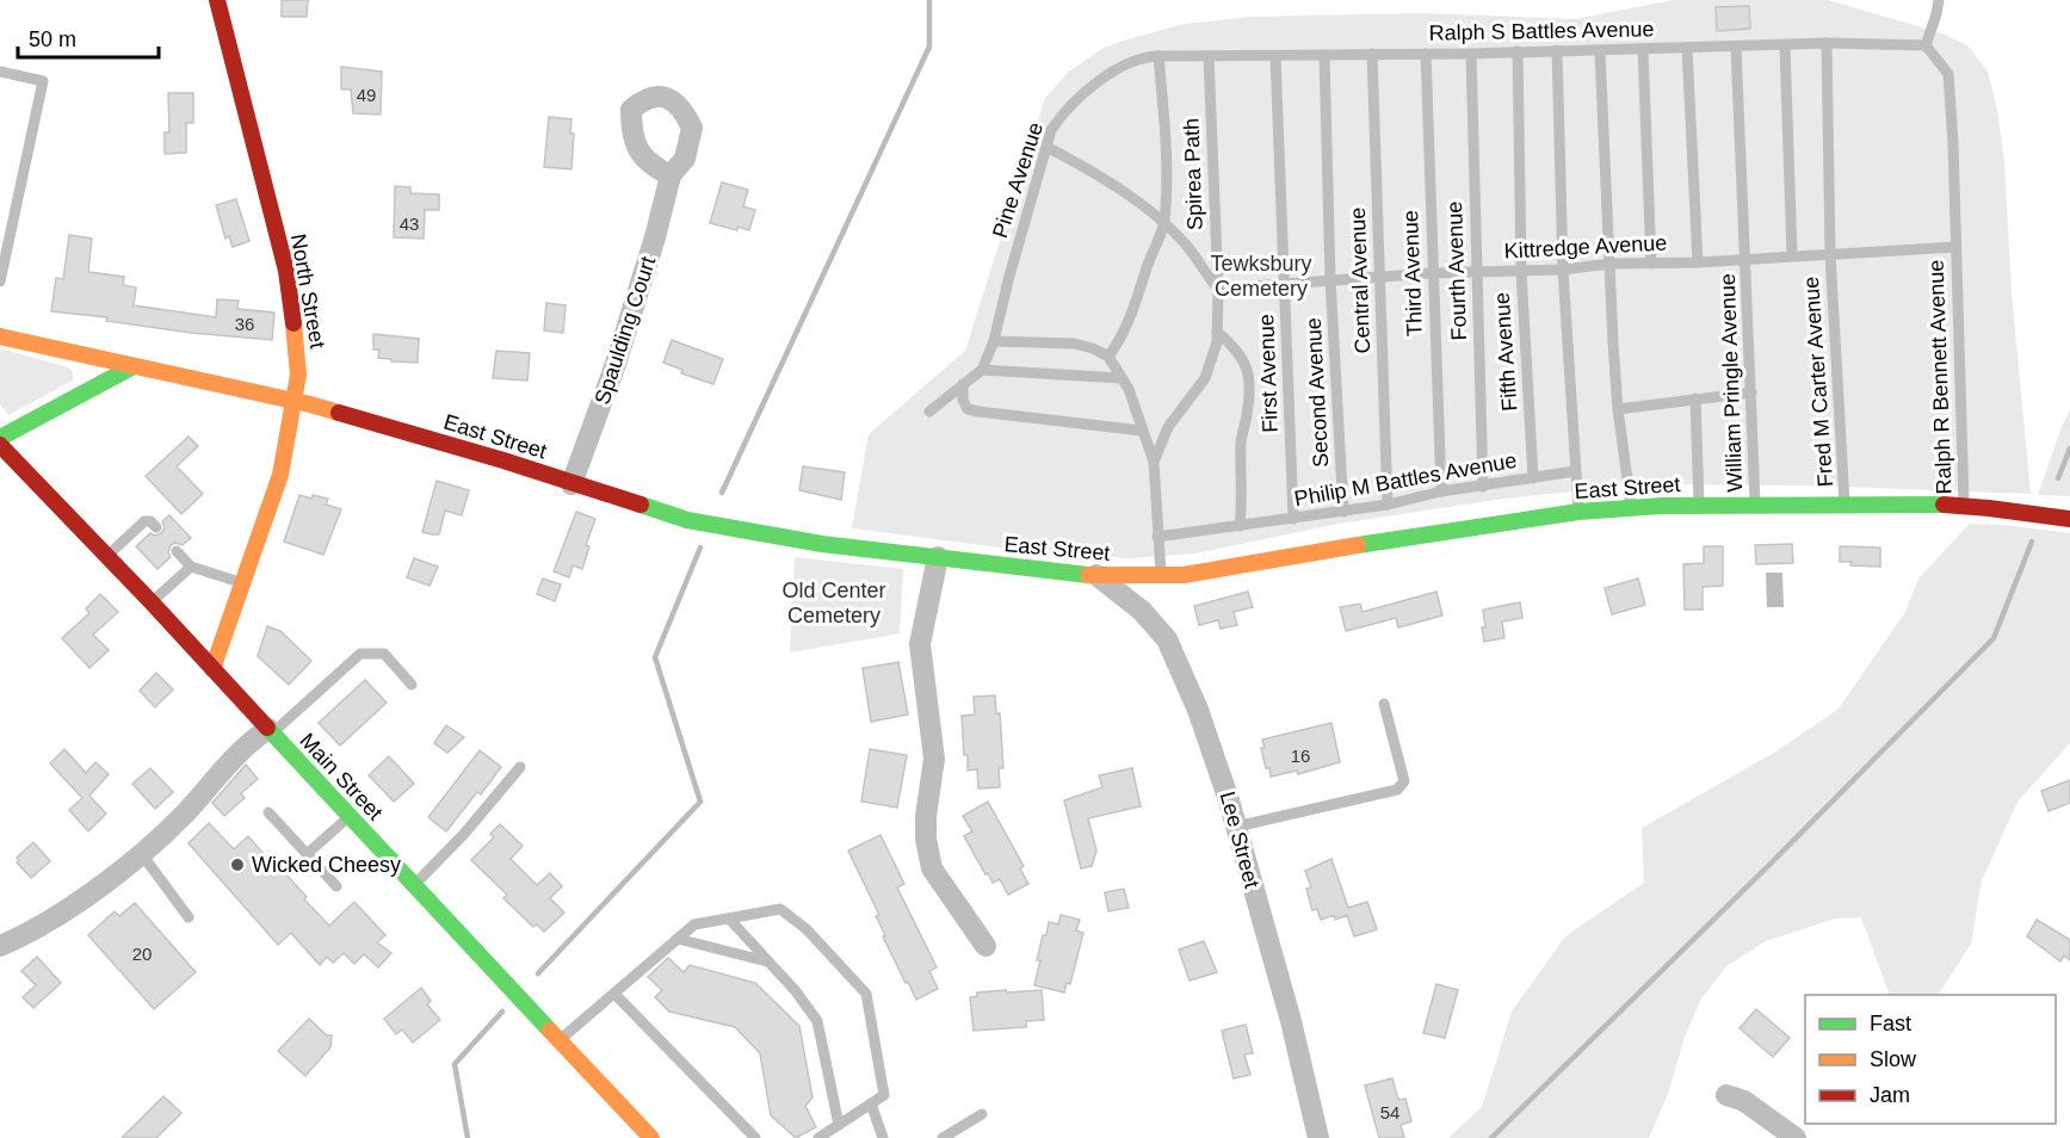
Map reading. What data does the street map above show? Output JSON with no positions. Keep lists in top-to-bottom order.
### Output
{
  "streets": {
    "main road": ["North Street", "East Street", "Main Street"],
    "street": ["Spaulding Court", "Lee Street"],
    "lane": [
      "Ralph S Battles Avenue",
      "Spirea Path",
      "Pine Avenue",
      "Kittredge Avenue",
      "Fourth Avenue",
      "Third Avenue",
      "Central Avenue",
      "Fifth Avenue",
      "First Avenue",
      "Ralph R Bennett Avenue",
      "Fred M Carter Avenue",
      "William Pringle Avenue",
      "Second Avenue",
      "Philip M Battles Avenue"
    ]
  },
  "crossings": [
    ["Ralph S Battles Avenue", "Spirea Path"],
    ["Ralph S Battles Avenue", "Pine Avenue"],
    ["Ralph S Battles Avenue", "Fourth Avenue"],
    ["Ralph S Battles Avenue", "Third Avenue"],
    ["Ralph S Battles Avenue", "Central Avenue"],
    ["Ralph S Battles Avenue", "Fifth Avenue"],
    ["Ralph S Battles Avenue", "First Avenue"],
    ["Ralph S Battles Avenue", "Ralph R Bennett Avenue"],
    ["Ralph S Battles Avenue", "Fred M Carter Avenue"],
    ["Ralph S Battles Avenue", "William Pringle Avenue"],
    ["Ralph S Battles Avenue", "Second Avenue"],
    ["Spirea Path", "Kittredge Avenue"],
    ["Kittredge Avenue", "Fourth Avenue"],
    ["Kittredge Avenue", "Third Avenue"],
    ["Kittredge Avenue", "Central Avenue"],
    ["Kittredge Avenue", "Fifth Avenue"],
    ["Kittredge Avenue", "First Avenue"],
    ["Kittredge Avenue", "Ralph R Bennett Avenue"],
    ["Kittredge Avenue", "Fred M Carter Avenue"],
    ["Kittredge Avenue", "William Pringle Avenue"],
    ["Kittredge Avenue", "Second Avenue"],
    ["Fourth Avenue", "Philip M Battles Avenue"],
    ["Third Avenue", "Philip M Battles Avenue"],
    ["Central Avenue", "Philip M Battles Avenue"],
    ["North Street", "East Street"],
    ["North Street", "Main Street"],
    ["Spaulding Court", "East Street"],
    ["Fifth Avenue", "Philip M Battles Avenue"],
    ["First Avenue", "Philip M Battles Avenue"],
    ["Ralph R Bennett Avenue", "East Street"],
    ["Fred M Carter Avenue", "East Street"],
    ["William Pringle Avenue", "East Street"],
    ["Second Avenue", "Philip M Battles Avenue"],
    ["East Street", "Lee Street"]
  ],
  "parks": ["Tewksbury Cemetery", "Old Center Cemetery"],
  "places": ["Wicked Cheesy"],
  "house_numbers": [
    "49",
    "43",
    "36",
    "16",
    "20",
    "54"
  ],
  "legend": ["Fast", "Slow", "Jam"],
  "scale_bar": "50 m"
}
